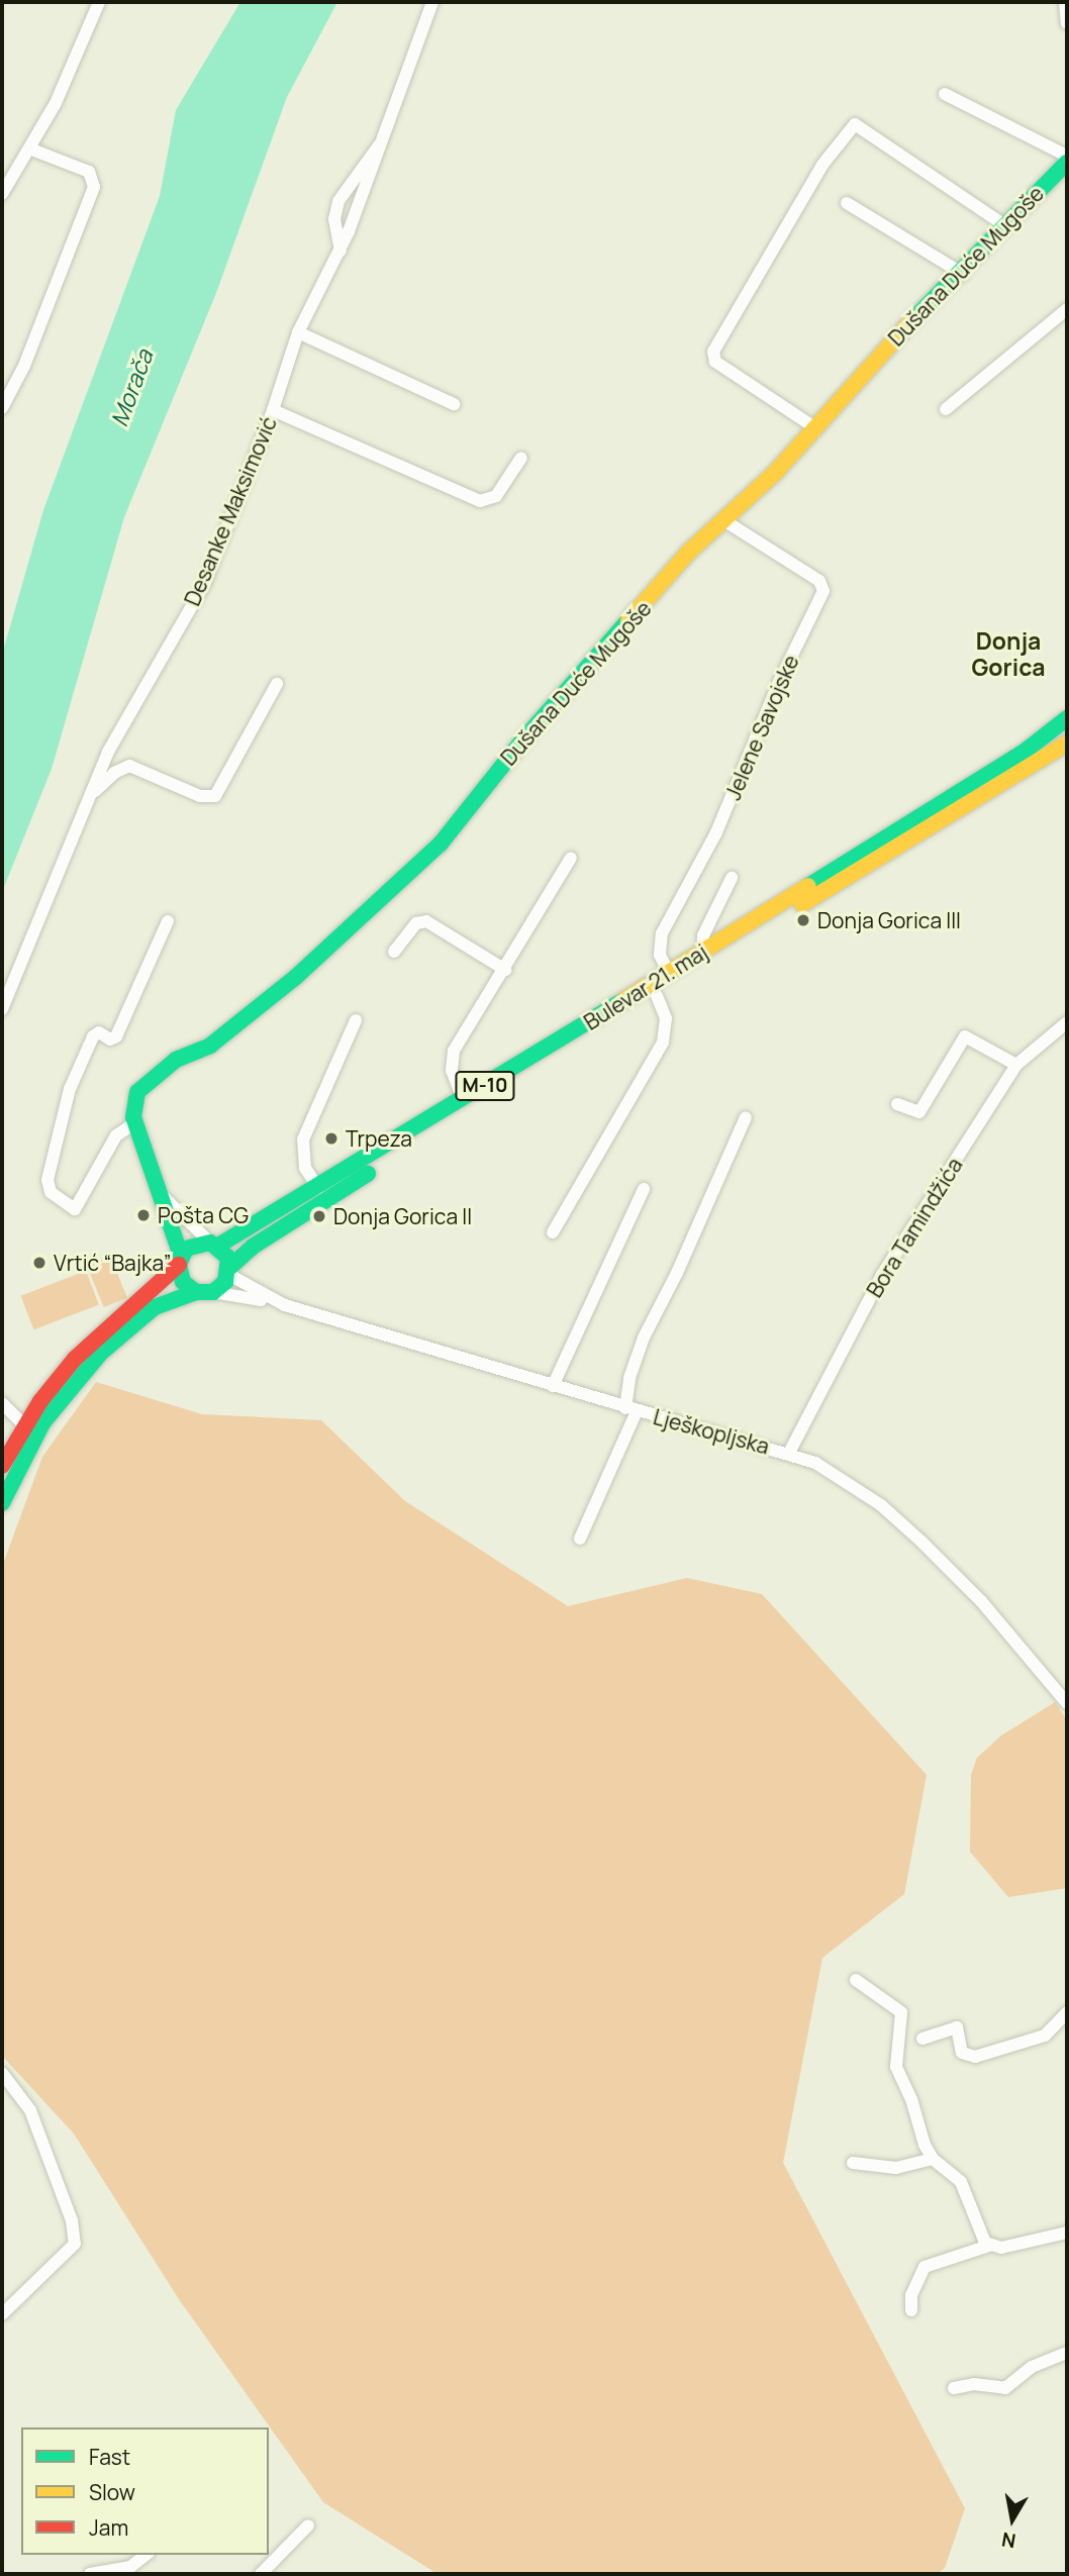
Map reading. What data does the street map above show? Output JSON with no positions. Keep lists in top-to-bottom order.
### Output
{
  "streets": {
    "main road": ["Dušana Duće Mugoše", "Bulevar 21. maj", "M-10"],
    "street": [
      "Desanke Maksimović",
      "Jelene Savojske",
      "Bora Tamindžića",
      "Lješkopljska"
    ]
  },
  "crossings": [
    ["Dušana Duće Mugoše", "Jelene Savojske"],
    ["Jelene Savojske", "Bulevar 21. maj"],
    ["Bulevar 21. maj", "Lješkopljska"],
    ["Bora Tamindžića", "Lješkopljska"]
  ],
  "districts": ["Donja Gorica"],
  "water": ["Morača"],
  "places": [
    "Donja Gorica III",
    "Trpeza",
    "Pošta CG",
    "Donja Gorica II",
    "Vrtić “Bajka”"
  ],
  "legend": ["Fast", "Slow", "Jam"],
  "north": "bottom"
}
